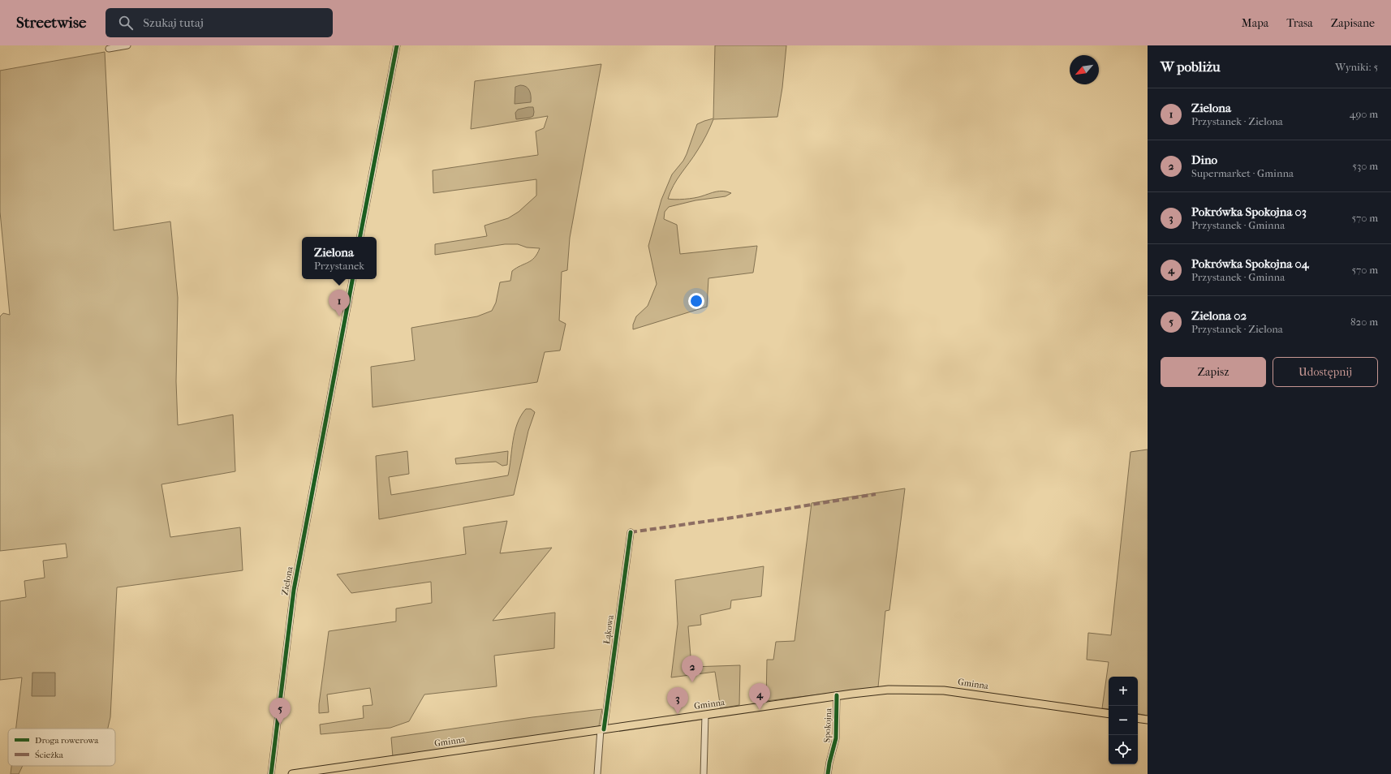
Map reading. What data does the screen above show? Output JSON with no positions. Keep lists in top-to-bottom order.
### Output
{
  "streets": {
    "main road": ["Gminna"],
    "street": ["Zielona", "Łąkowa", "Spokojna"]
  },
  "crossings": [
    ["Łąkowa", "Gminna"],
    ["Gminna", "Spokojna"]
  ],
  "legend": ["Droga rowerowa", "Ścieżka"],
  "north": "bottom left",
  "page": {
    "header": "Streetwise",
    "search": "Szukaj tutaj",
    "nav": ["Mapa", "Trasa", "Zapisane"],
    "heading": ["W pobliżu", "Wyniki: 5"],
    "list": [
      {
        "mark": "1",
        "name": "Zielona",
        "note": "Przystanek · Zielona",
        "value": "490 m"
      },
      {
        "mark": "2",
        "name": "Dino",
        "note": "Supermarket · Gminna",
        "value": "530 m"
      },
      {
        "mark": "3",
        "name": "Pokrówka Spokojna 03",
        "note": "Przystanek · Gminna",
        "value": "570 m"
      },
      {
        "mark": "4",
        "name": "Pokrówka Spokojna 04",
        "note": "Przystanek · Gminna",
        "value": "570 m"
      },
      {
        "mark": "5",
        "name": "Zielona 02",
        "note": "Przystanek · Zielona",
        "value": "820 m"
      }
    ],
    "popup": ["Zielona", "Przystanek"],
    "pins": [
      "1",
      "2",
      "4",
      "3",
      "5"
    ],
    "buttons": ["Zapisz", "Udostępnij"],
    "map_buttons": ["+", "−"]
  }
}
